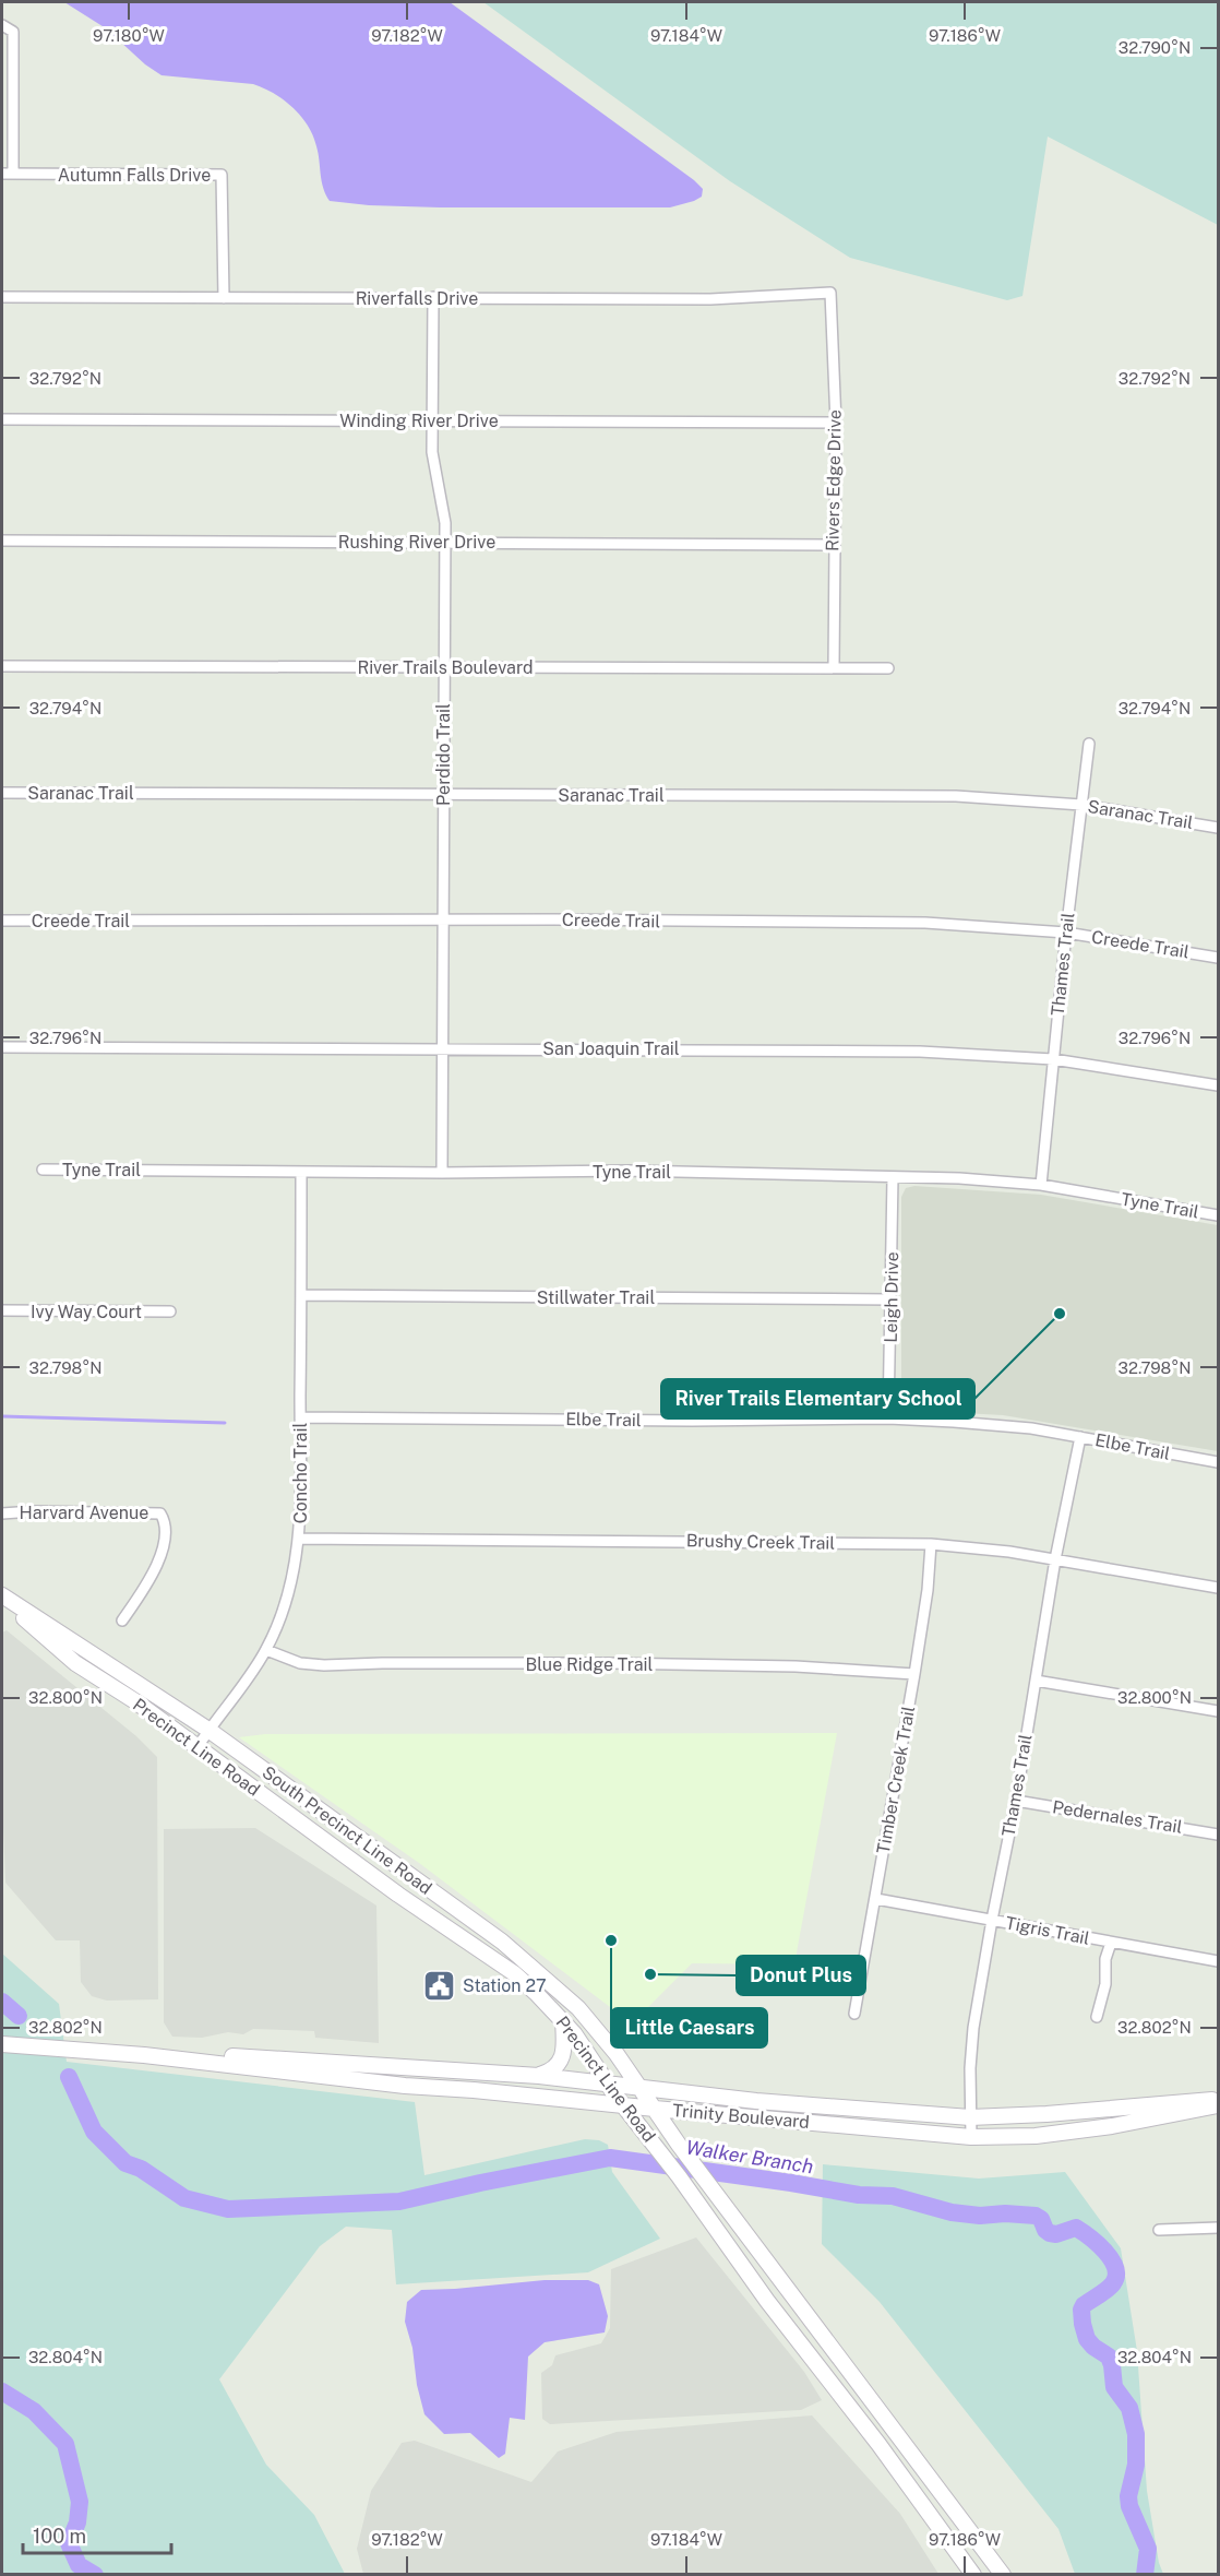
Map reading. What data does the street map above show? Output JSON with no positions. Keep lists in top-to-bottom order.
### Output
{
  "streets": {
    "main road": ["Precinct Line Road", "South Precinct Line Road", "Trinity Boulevard"],
    "street": [
      "Autumn Falls Drive",
      "Riverfalls Drive",
      "Winding River Drive",
      "Rivers Edge Drive",
      "Rushing River Drive",
      "River Trails Boulevard",
      "Perdido Trail",
      "Saranac Trail",
      "Creede Trail",
      "Thames Trail",
      "San Joaquin Trail",
      "Tyne Trail",
      "Stillwater Trail",
      "Leigh Drive",
      "Ivy Way Court",
      "Elbe Trail",
      "Concho Trail",
      "Harvard Avenue",
      "Brushy Creek Trail",
      "Blue Ridge Trail",
      "Timber Creek Trail",
      "Pedernales Trail",
      "Tigris Trail"
    ]
  },
  "crossings": [
    ["Autumn Falls Drive", "Riverfalls Drive"],
    ["Riverfalls Drive", "Rivers Edge Drive"],
    ["Riverfalls Drive", "Perdido Trail"],
    ["Winding River Drive", "Rivers Edge Drive"],
    ["Winding River Drive", "Perdido Trail"],
    ["Rivers Edge Drive", "Rushing River Drive"],
    ["Rivers Edge Drive", "River Trails Boulevard"],
    ["Rushing River Drive", "Perdido Trail"],
    ["River Trails Boulevard", "Perdido Trail"],
    ["Perdido Trail", "Saranac Trail"],
    ["Perdido Trail", "Creede Trail"],
    ["Perdido Trail", "San Joaquin Trail"],
    ["Perdido Trail", "Tyne Trail"],
    ["Saranac Trail", "Thames Trail"],
    ["Creede Trail", "Thames Trail"],
    ["Thames Trail", "San Joaquin Trail"],
    ["Thames Trail", "Tyne Trail"],
    ["Thames Trail", "Elbe Trail"],
    ["Thames Trail", "Brushy Creek Trail"],
    ["Thames Trail", "Pedernales Trail"],
    ["Thames Trail", "Tigris Trail"],
    ["Thames Trail", "Trinity Boulevard"],
    ["Tyne Trail", "Leigh Drive"],
    ["Tyne Trail", "Concho Trail"],
    ["Stillwater Trail", "Leigh Drive"],
    ["Stillwater Trail", "Concho Trail"],
    ["Leigh Drive", "Elbe Trail"],
    ["Elbe Trail", "Concho Trail"],
    ["Concho Trail", "Brushy Creek Trail"],
    ["Concho Trail", "Blue Ridge Trail"],
    ["Concho Trail", "Precinct Line Road"],
    ["Concho Trail", "South Precinct Line Road"],
    ["Brushy Creek Trail", "Timber Creek Trail"],
    ["Blue Ridge Trail", "Timber Creek Trail"],
    ["Precinct Line Road", "South Precinct Line Road"],
    ["Precinct Line Road", "Trinity Boulevard"],
    ["Timber Creek Trail", "Tigris Trail"],
    ["South Precinct Line Road", "Trinity Boulevard"]
  ],
  "water": ["Walker Branch"],
  "places": {
    "other": ["River Trails Elementary School", "Little Caesars", "Donut Plus"],
    "public building": ["Station 27"]
  },
  "scale_bar": "100 m",
  "coordinates": [
    "97.180°W",
    "97.182°W",
    "97.184°W",
    "97.186°W",
    "32.790°N",
    "32.792°N",
    "32.794°N",
    "32.796°N",
    "32.798°N",
    "32.800°N",
    "32.802°N",
    "32.804°N"
  ]
}
